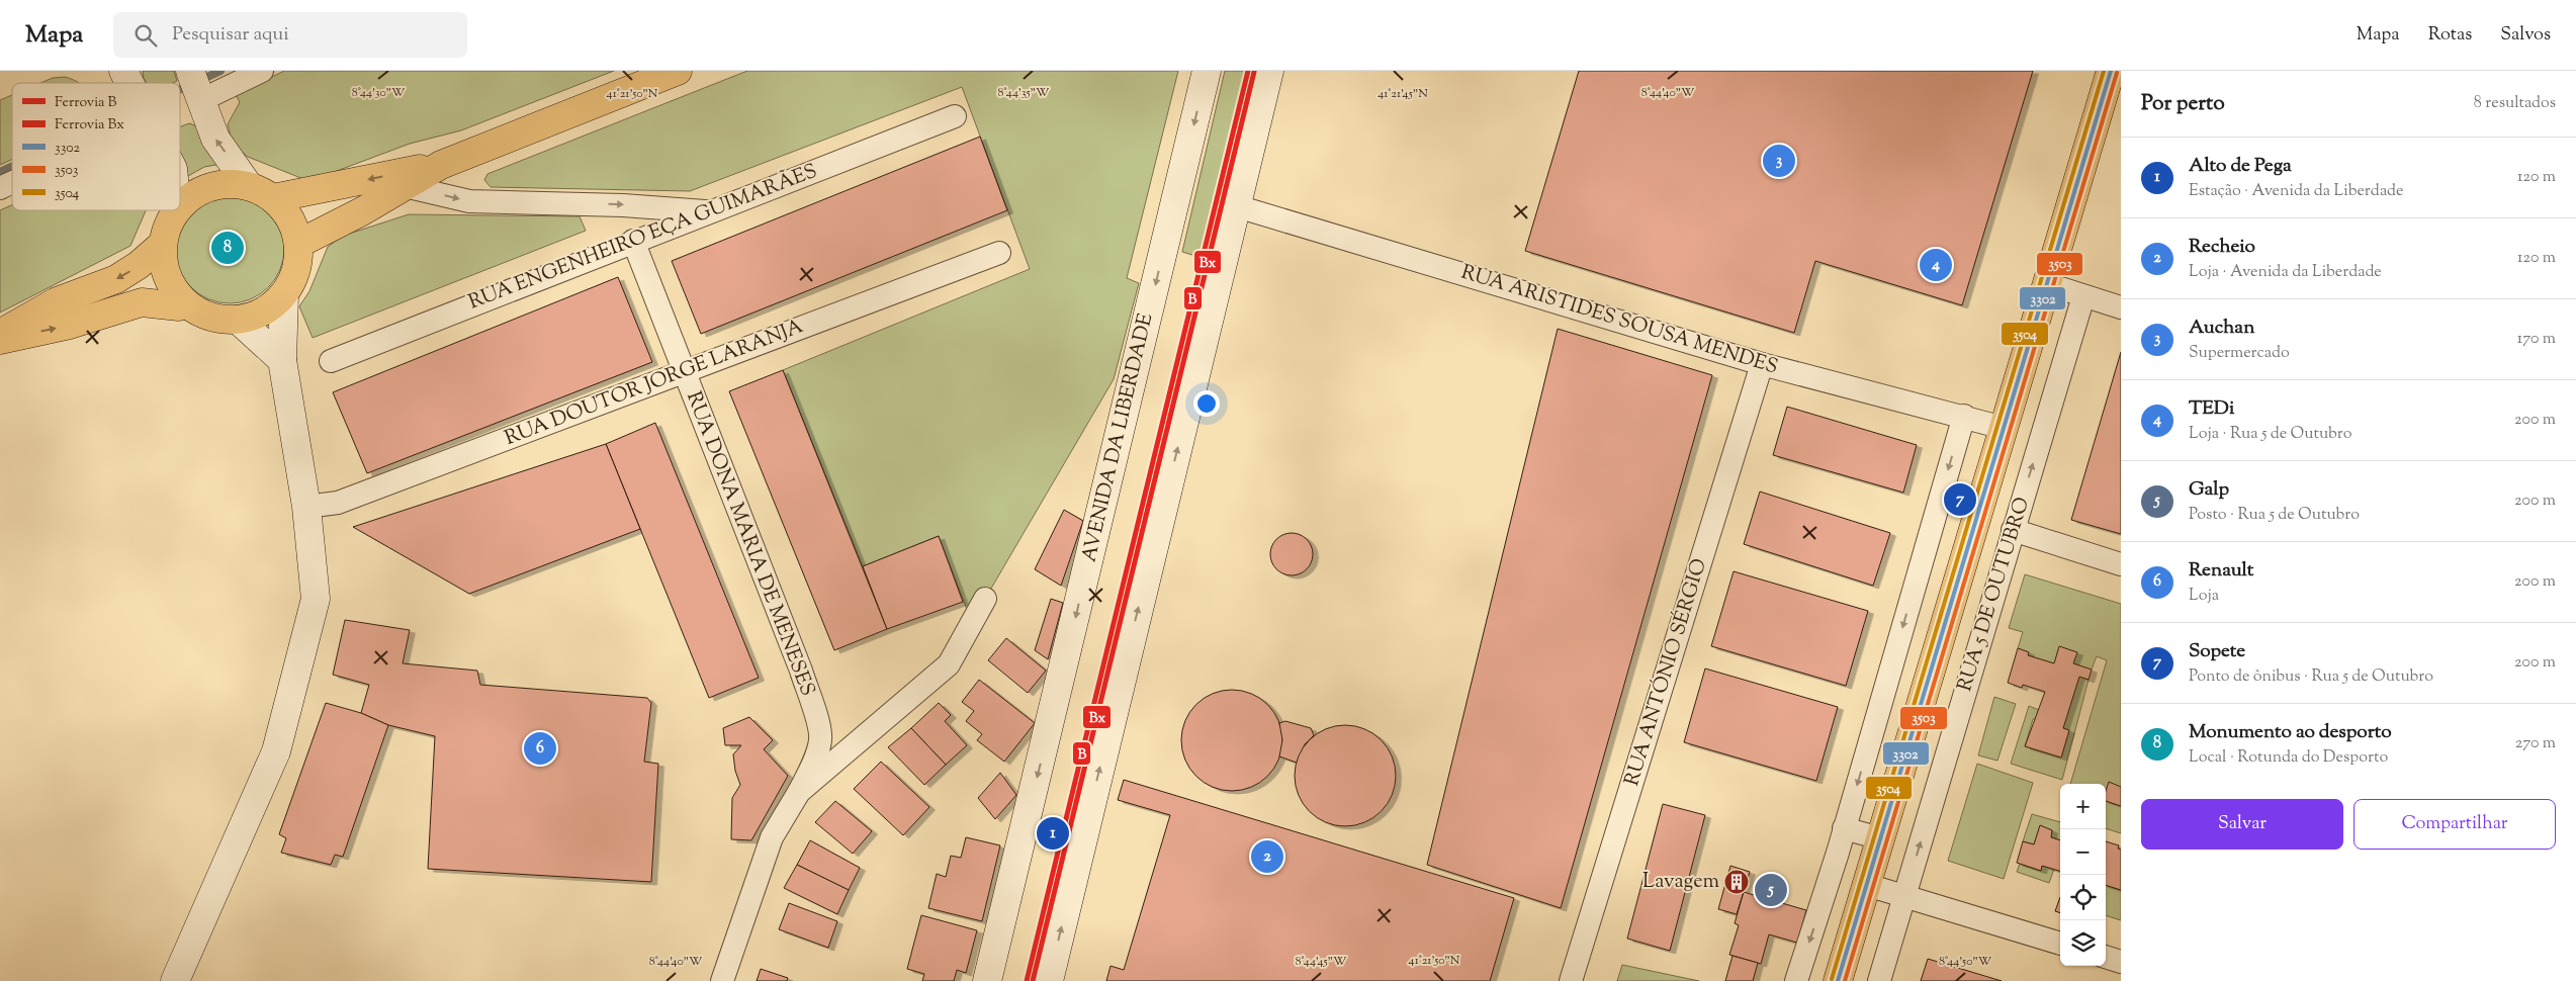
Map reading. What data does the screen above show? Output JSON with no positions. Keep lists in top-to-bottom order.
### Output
{
  "streets": {
    "main road": ["RUA 5 DE OUTUBRO"],
    "street": [
      "RUA ENGENHEIRO EÇA GUIMARÃES",
      "RUA ARISTIDES SOUSA MENDES",
      "RUA DOUTOR JORGE LARANJA",
      "AVENIDA DA LIBERDADE",
      "RUA DONA MARIA DE MENESES",
      "RUA ANTÓNIO SÉRGIO"
    ]
  },
  "crossings": [
    ["RUA ENGENHEIRO EÇA GUIMARÃES", "RUA DONA MARIA DE MENESES"],
    ["RUA ARISTIDES SOUSA MENDES", "RUA 5 DE OUTUBRO"],
    ["RUA ARISTIDES SOUSA MENDES", "RUA ANTÓNIO SÉRGIO"],
    ["RUA DOUTOR JORGE LARANJA", "RUA DONA MARIA DE MENESES"]
  ],
  "places": {
    "building": ["Lavagem"]
  },
  "lines": [
    "rail line B",
    "transit line 3302",
    "transit line 3504",
    "rail line Bx",
    "transit line 3503"
  ],
  "legend": [
    "Ferrovia B",
    "Ferrovia Bx",
    "3302",
    "3503",
    "3504"
  ],
  "page": {
    "header": "Mapa",
    "search": "Pesquisar aqui",
    "nav": ["Mapa", "Rotas", "Salvos"],
    "heading": ["Por perto", "8 resultados"],
    "list": [
      {
        "mark": "1",
        "name": "Alto de Pega",
        "note": "Estação · Avenida da Liberdade",
        "value": "120 m"
      },
      {
        "mark": "2",
        "name": "Recheio",
        "note": "Loja · Avenida da Liberdade",
        "value": "120 m"
      },
      {
        "mark": "3",
        "name": "Auchan",
        "note": "Supermercado",
        "value": "170 m"
      },
      {
        "mark": "4",
        "name": "TEDi",
        "note": "Loja · Rua 5 de Outubro",
        "value": "200 m"
      },
      {
        "mark": "5",
        "name": "Galp",
        "note": "Posto · Rua 5 de Outubro",
        "value": "200 m"
      },
      {
        "mark": "6",
        "name": "Renault",
        "note": "Loja",
        "value": "200 m"
      },
      {
        "mark": "7",
        "name": "Sopete",
        "note": "Ponto de ônibus · Rua 5 de Outubro",
        "value": "200 m"
      },
      {
        "mark": "8",
        "name": "Monumento ao desporto",
        "note": "Local · Rotunda do Desporto",
        "value": "270 m"
      }
    ],
    "pins": [
      "3",
      "8",
      "4",
      "7",
      "6",
      "1",
      "2",
      "5"
    ],
    "map_buttons": ["+", "−"],
    "buttons": ["Salvar", "Compartilhar"]
  },
  "coordinates": [
    "8°44'30\"W",
    "8°44'35\"W",
    "8°44'40\"W",
    "41°21'50\"N",
    "41°21'45\"N",
    "8°44'45\"W",
    "8°44'50\"W"
  ]
}
